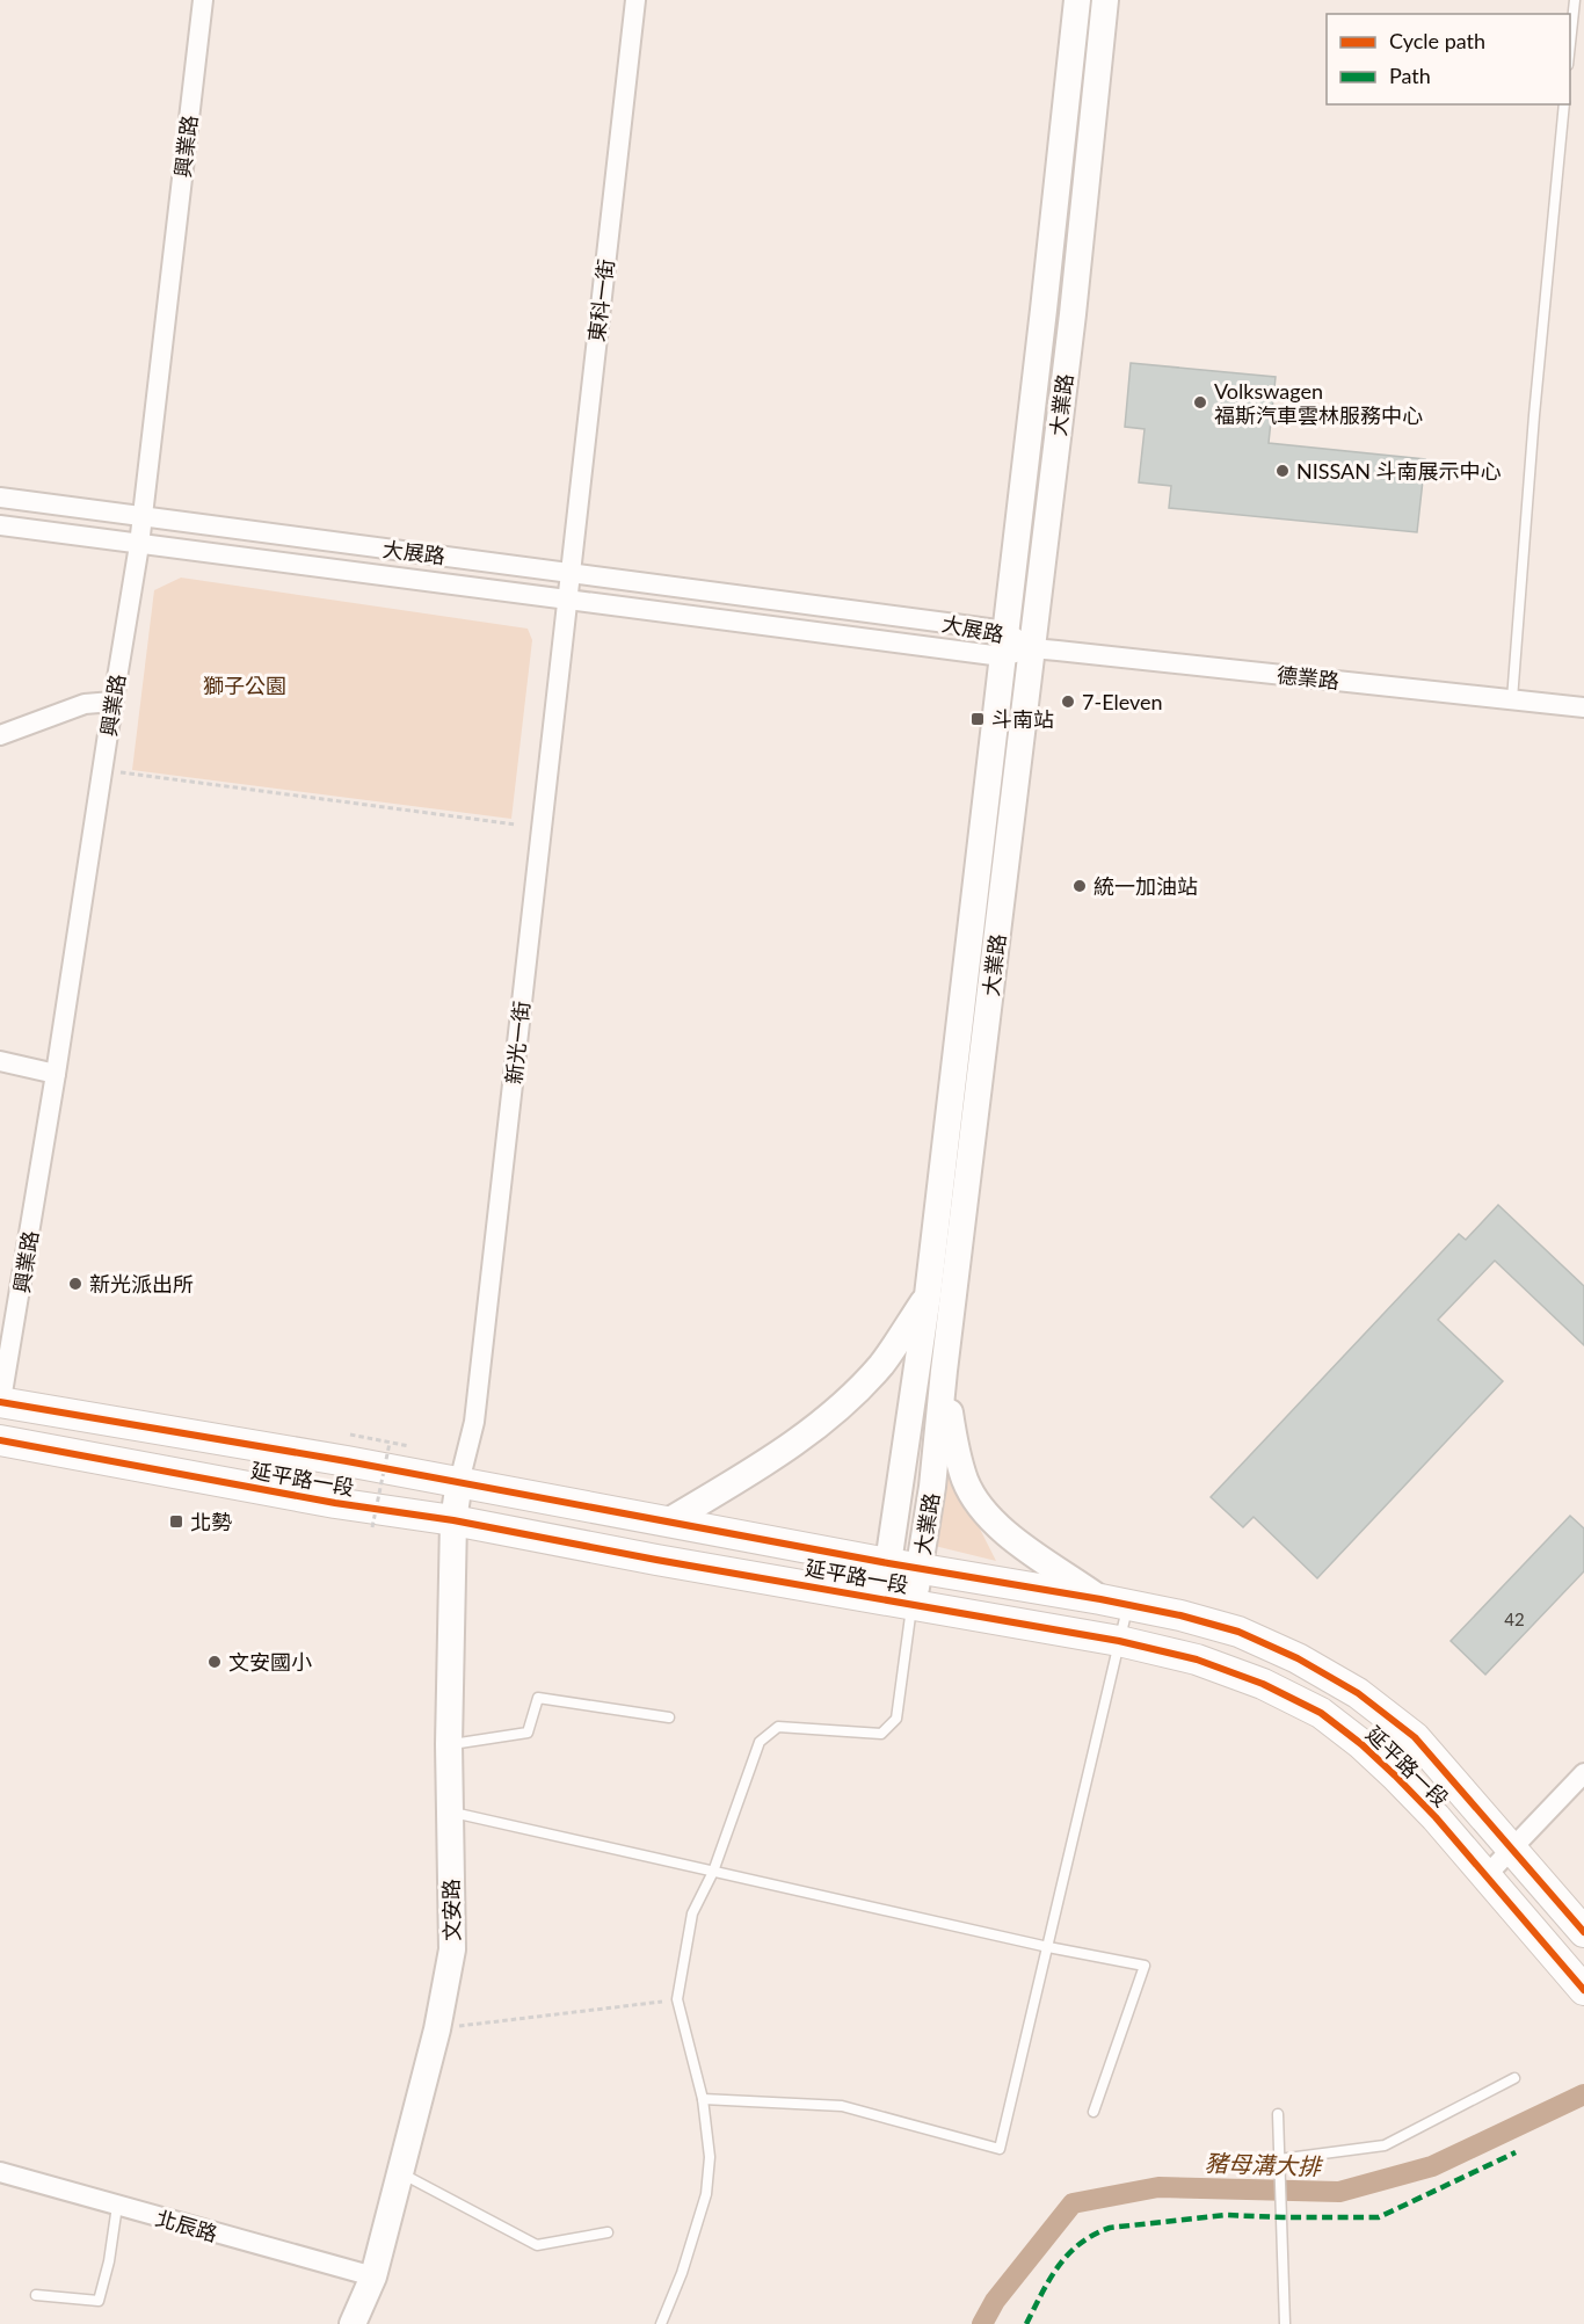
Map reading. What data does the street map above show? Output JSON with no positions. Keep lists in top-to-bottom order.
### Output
{
  "streets": {
    "main road": ["大業路", "延平路一段", "文安路"],
    "street": [
      "興業路",
      "東科一街",
      "大展路",
      "德業路",
      "新光一街",
      "北辰路"
    ]
  },
  "crossings": [
    ["興業路", "大展路"],
    ["興業路", "延平路一段"],
    ["東科一街", "大展路"],
    ["東科一街", "新光一街"],
    ["大業路", "大展路"],
    ["大業路", "德業路"],
    ["大業路", "延平路一段"],
    ["大展路", "德業路"],
    ["大展路", "新光一街"],
    ["新光一街", "延平路一段"],
    ["新光一街", "文安路"],
    ["延平路一段", "文安路"],
    ["文安路", "北辰路"]
  ],
  "water": ["豬母溝大排"],
  "parks": ["獅子公園"],
  "places": {
    "other": [
      "Volkswagen 福斯汽車雲林服務中心",
      "NISSAN 斗南展示中心",
      "7-Eleven",
      "統一加油站",
      "新光派出所",
      "文安國小"
    ],
    "transit": ["斗南站", "北勢"]
  },
  "house_numbers": ["42"],
  "legend": ["Cycle path", "Path"]
}
